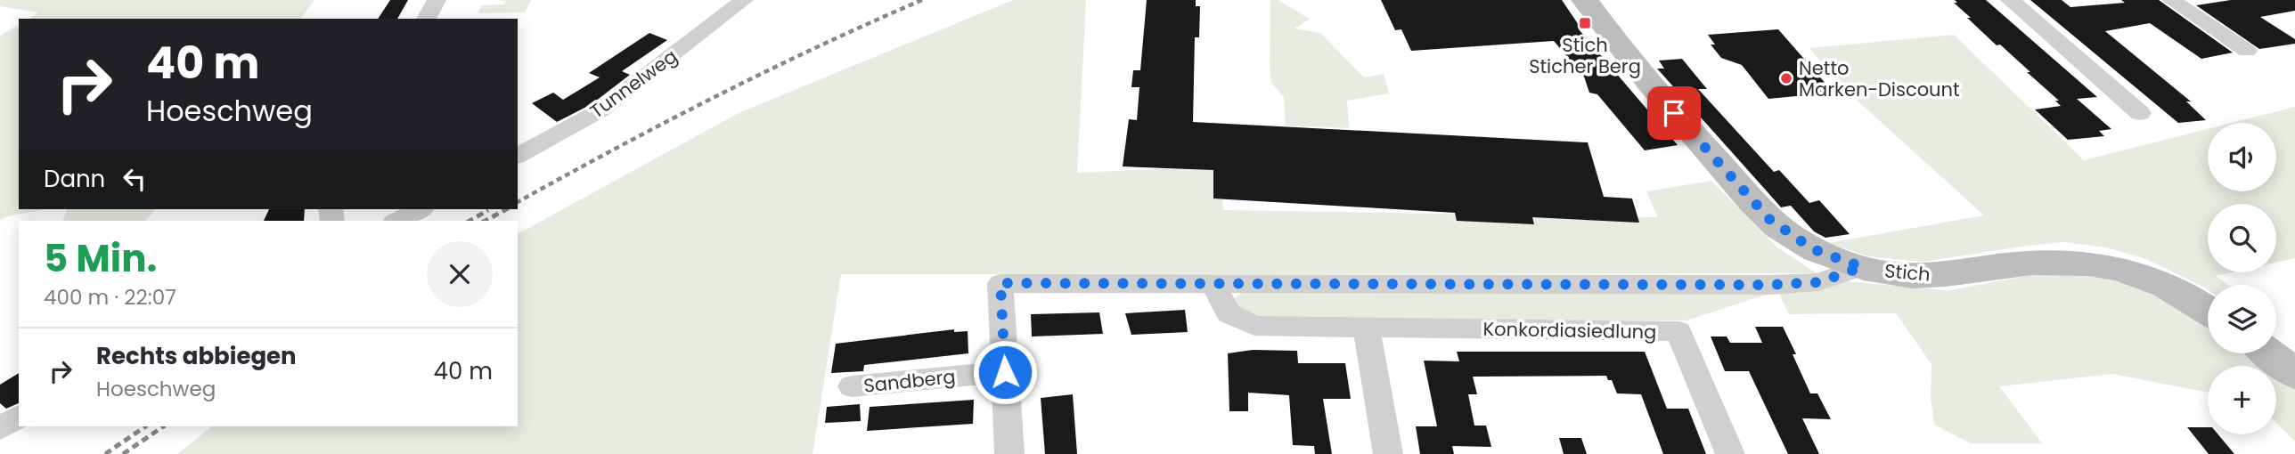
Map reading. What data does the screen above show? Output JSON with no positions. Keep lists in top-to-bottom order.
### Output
{
  "streets": {
    "main road": ["Stich"],
    "street": ["Tunnelweg", "Konkordiasiedlung", "Sandberg"]
  },
  "places": {
    "transit": ["Stich Sticher Berg"],
    "other": ["Netto Marken-Discount"]
  },
  "page": {
    "turn": ["40 m", "Hoeschweg"],
    "map_buttons": "+",
    "then": "Dann",
    "heading": ["5 Min.", "400 m · 22:07"],
    "list": [
      {
        "name": "Rechts abbiegen",
        "note": "Hoeschweg",
        "value": "40 m"
      }
    ]
  }
}
